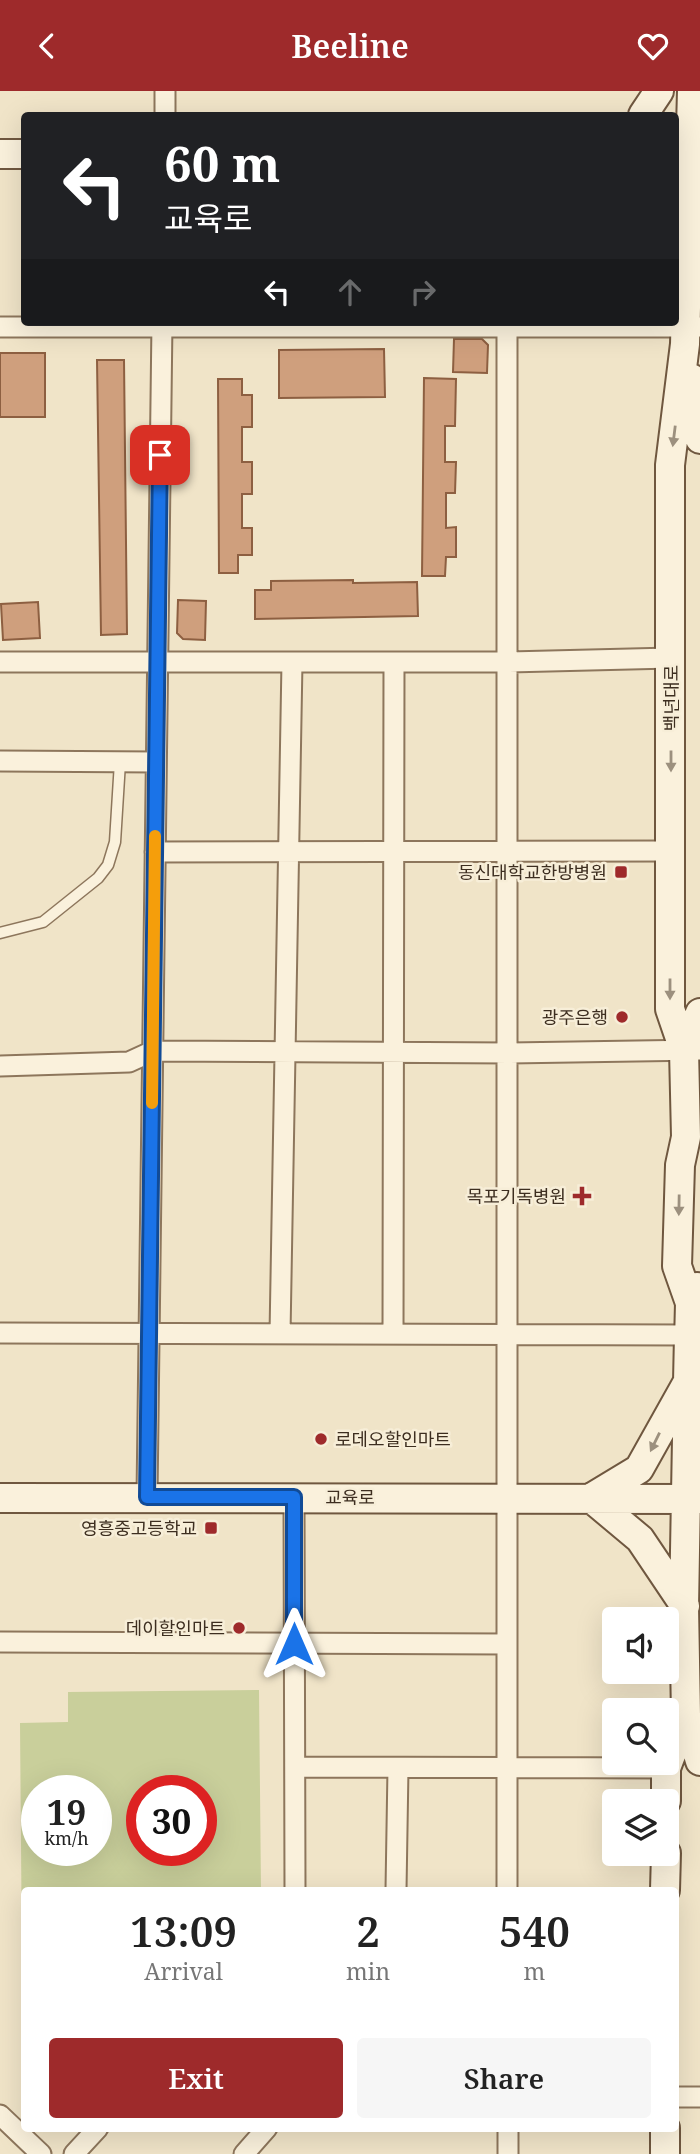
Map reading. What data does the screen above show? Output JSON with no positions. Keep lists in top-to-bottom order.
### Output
{
  "streets": {
    "street": ["백년대로", "교육로"]
  },
  "crossings": [
    ["백년대로", "교육로"]
  ],
  "places": {
    "transit": ["동신대학교한방병원", "영흥중고등학교"],
    "other": ["광주은행", "로데오할인마트", "데이할인마트"],
    "health": ["목포기독병원"]
  },
  "page": {
    "header": "Beeline",
    "turn": ["60 m", "교육로"],
    "speed": "19 km/h",
    "limit": "30",
    "eta": [
      "13:09",
      "Arrival",
      "2",
      "min",
      "540",
      "m"
    ],
    "buttons": ["Exit", "Share"]
  }
}
